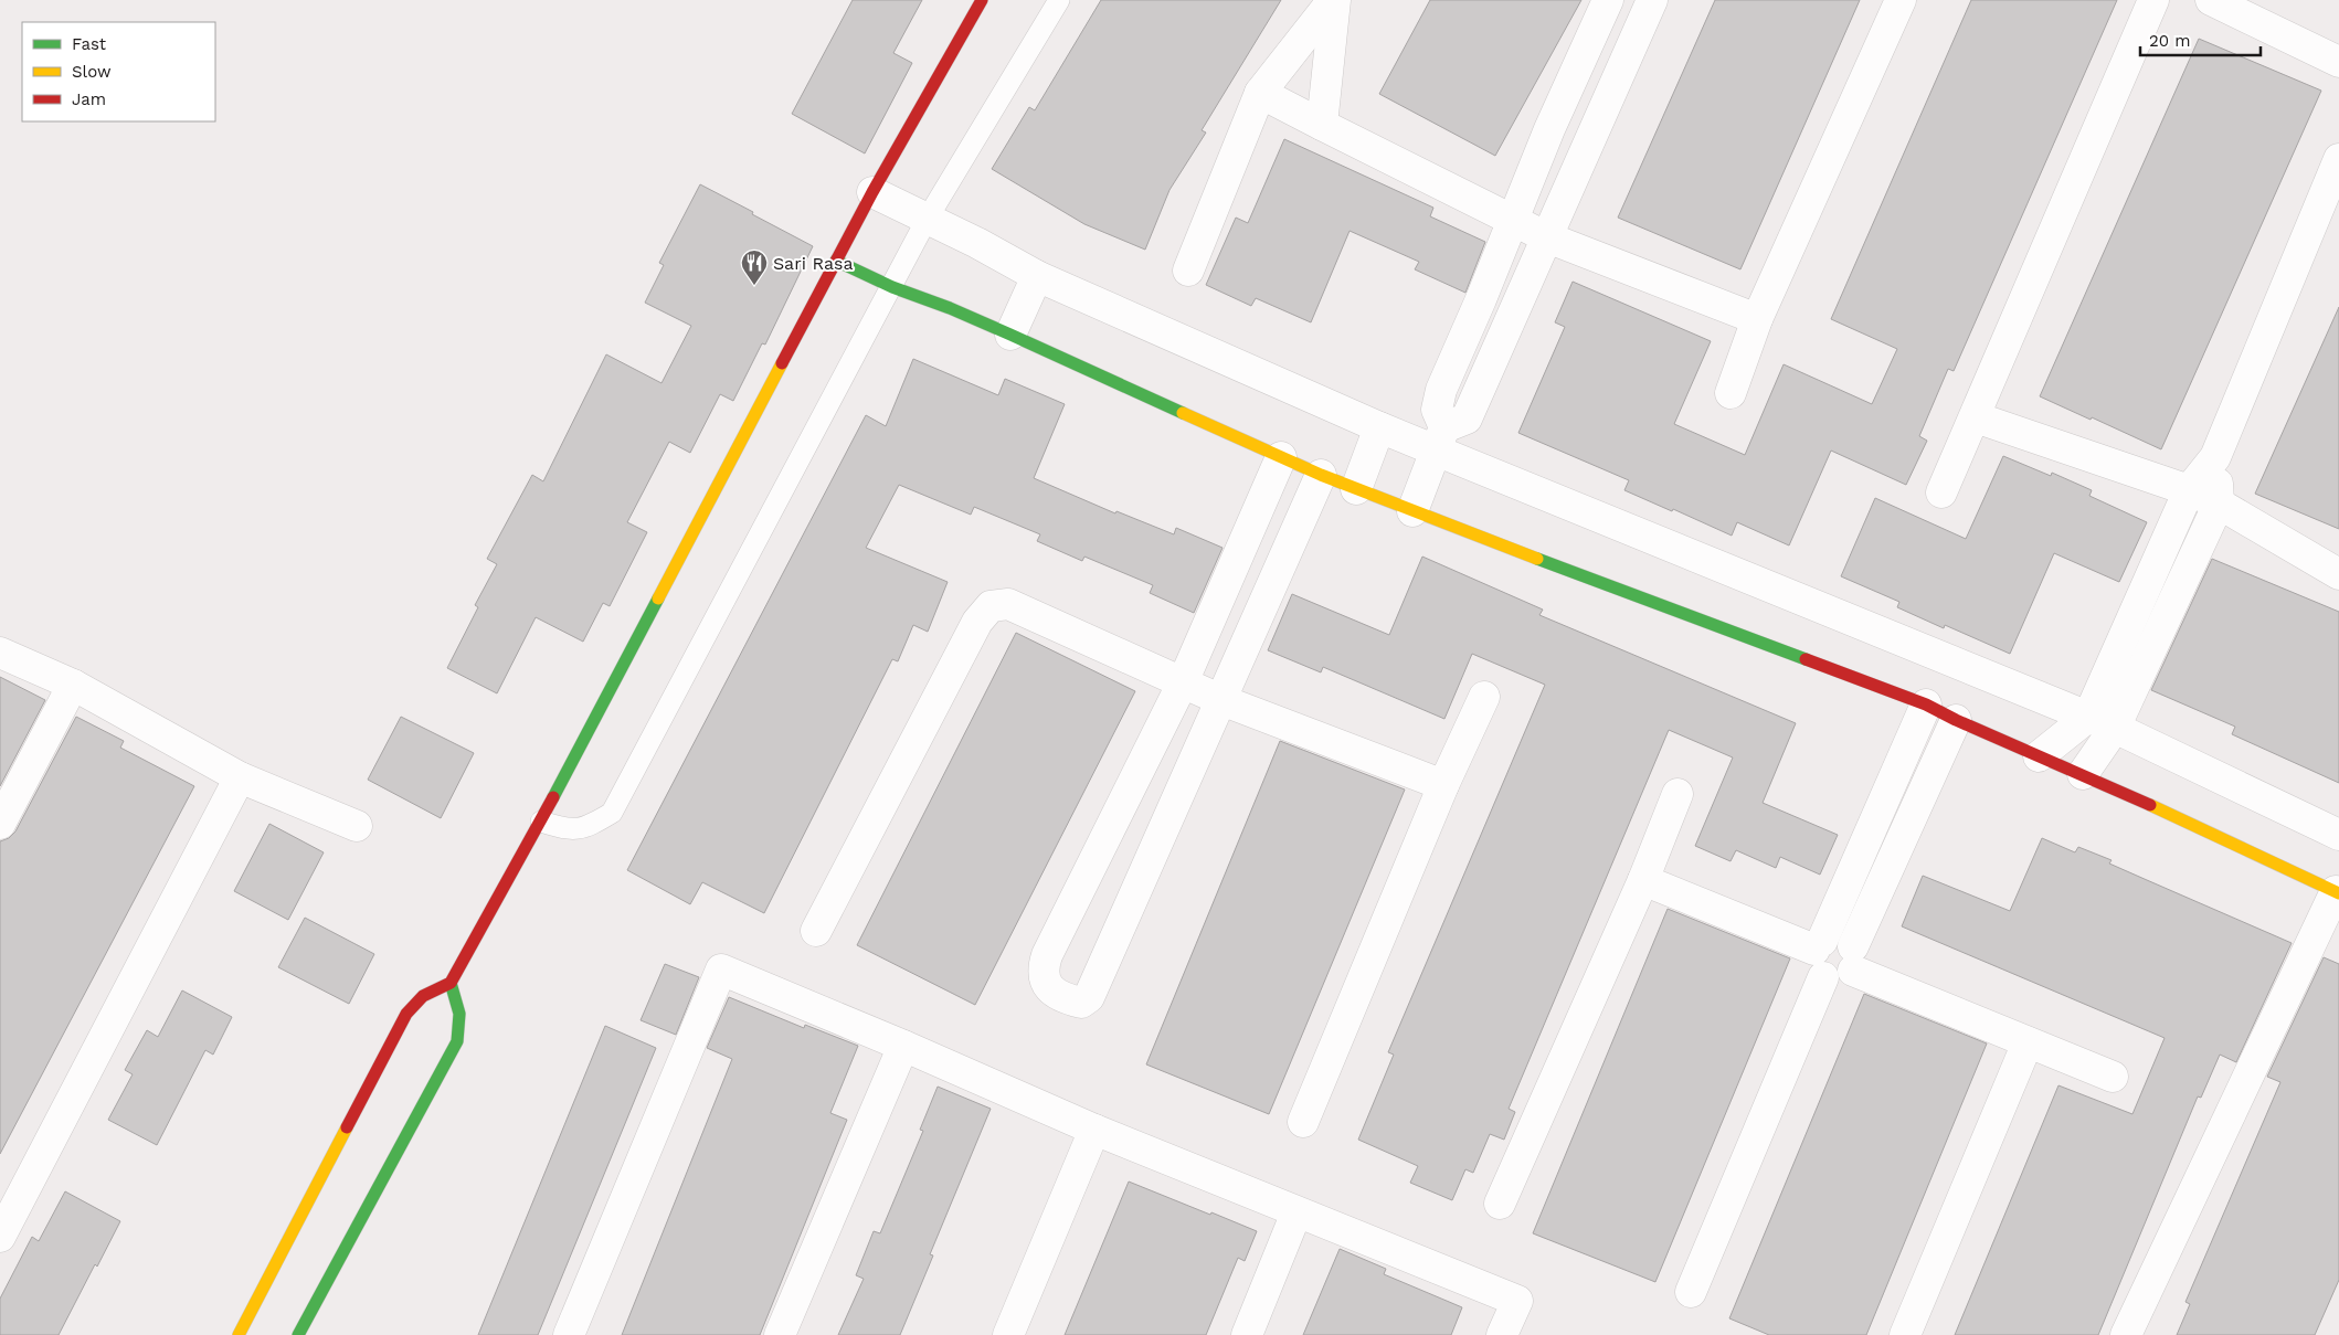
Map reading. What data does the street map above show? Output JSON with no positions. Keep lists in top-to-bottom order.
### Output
{
  "places": {
    "restaurant": ["Sari Rasa"]
  },
  "legend": ["Fast", "Slow", "Jam"],
  "scale_bar": "20 m"
}
